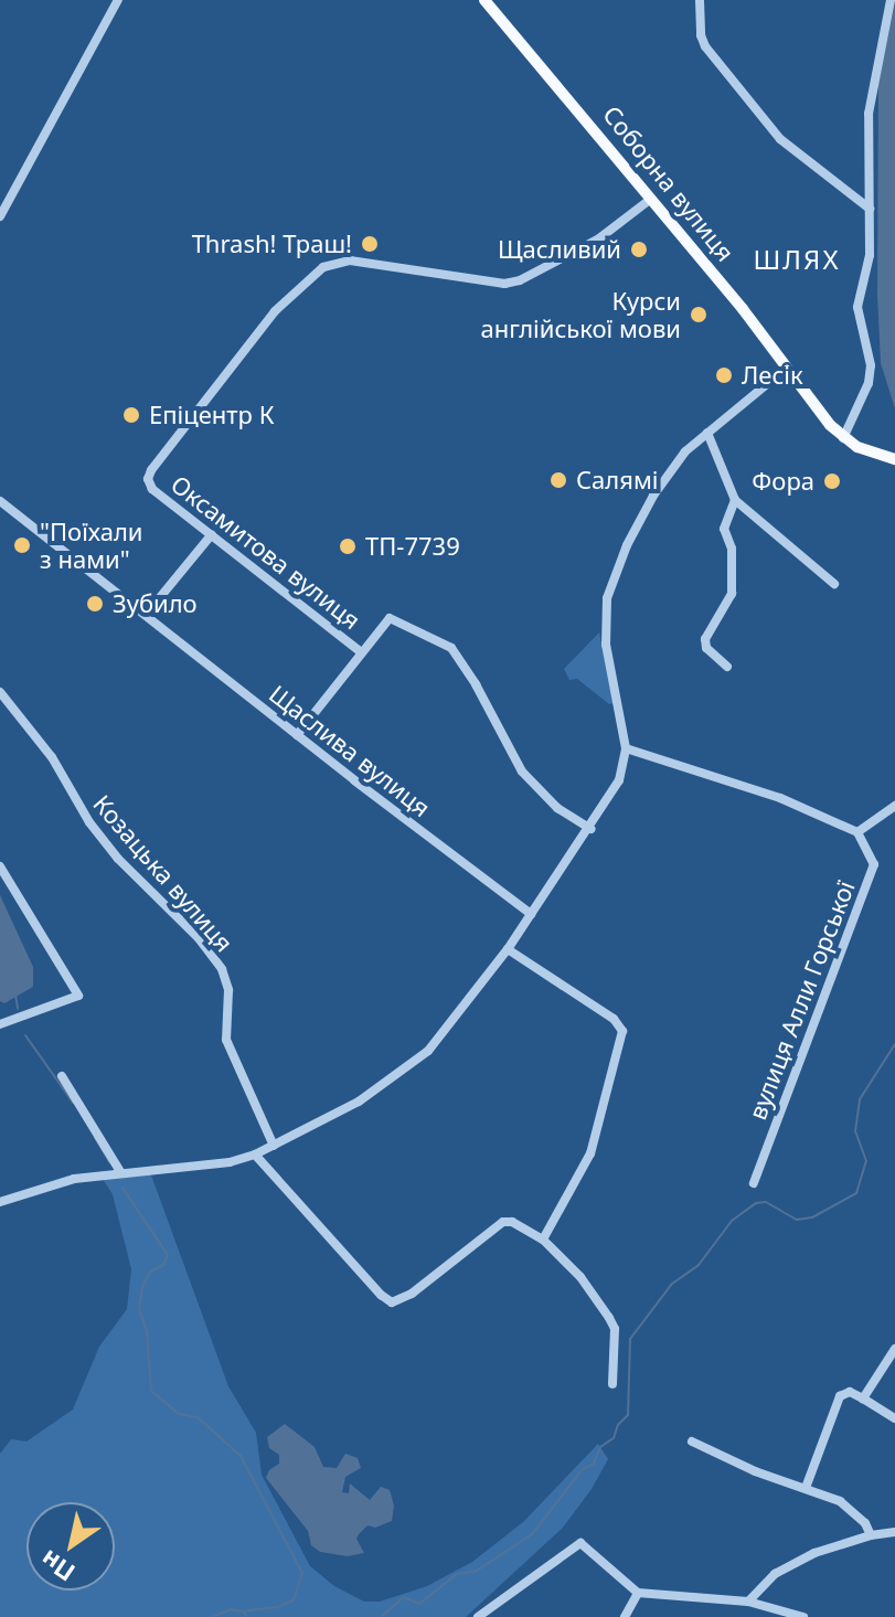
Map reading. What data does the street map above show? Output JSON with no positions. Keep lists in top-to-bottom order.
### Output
{
  "streets": {
    "main road": ["Соборна вулиця"],
    "street": [
      "Оксамитова вулиця",
      "Щаслива вулиця",
      "Козацька вулиця",
      "вулиця Алли Горської"
    ]
  },
  "crossings": [
    ["Соборна вулиця", "Оксамитова вулиця"]
  ],
  "districts": ["ШЛЯХ"],
  "places": [
    "Thrash! Траш!",
    "Щасливий",
    "Курси англійської мови",
    "Лесік",
    "Епіцентр К",
    "Салямі",
    "Фора",
    "\"Поїхали з нами\"",
    "ТП-7739",
    "Зубило"
  ],
  "north": "bottom left"
}
